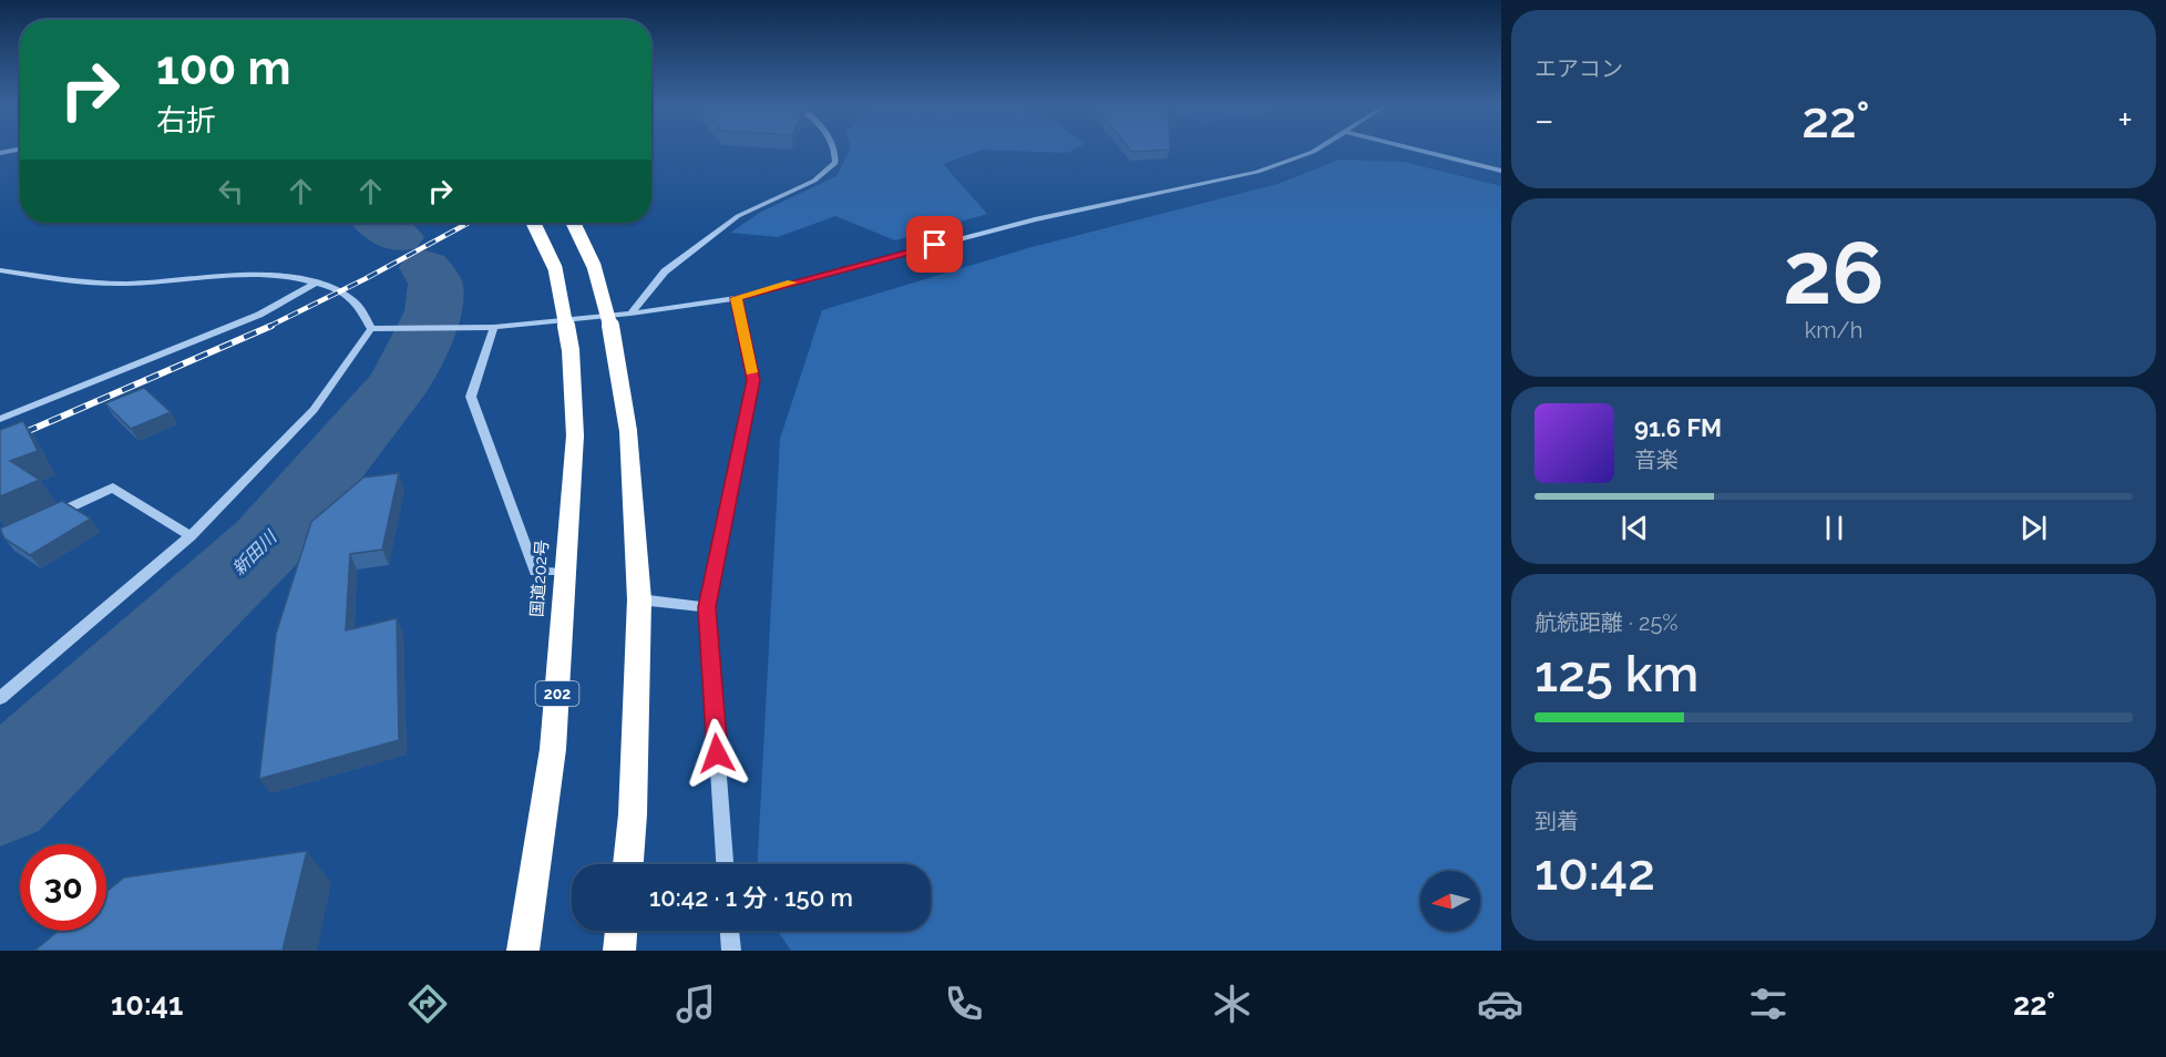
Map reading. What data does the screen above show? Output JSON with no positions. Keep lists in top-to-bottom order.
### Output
{
  "streets": {
    "highway": ["国道202号", "202"]
  },
  "water": ["新田川"],
  "north": "left",
  "page": {
    "tile": [
      "エアコン",
      ["26", "km/h"],
      ["航続距離 · 25%", "125 km"],
      ["到着", "10:42"]
    ],
    "turn": ["100 m", "右折"],
    "heat": ["−", "22°", "+"],
    "song": ["91.6 FM", "音楽"],
    "limit": "30",
    "trip": "10:42 · 1 分 · 150 m",
    "tabs": ["10:41", "22°"]
  }
}
